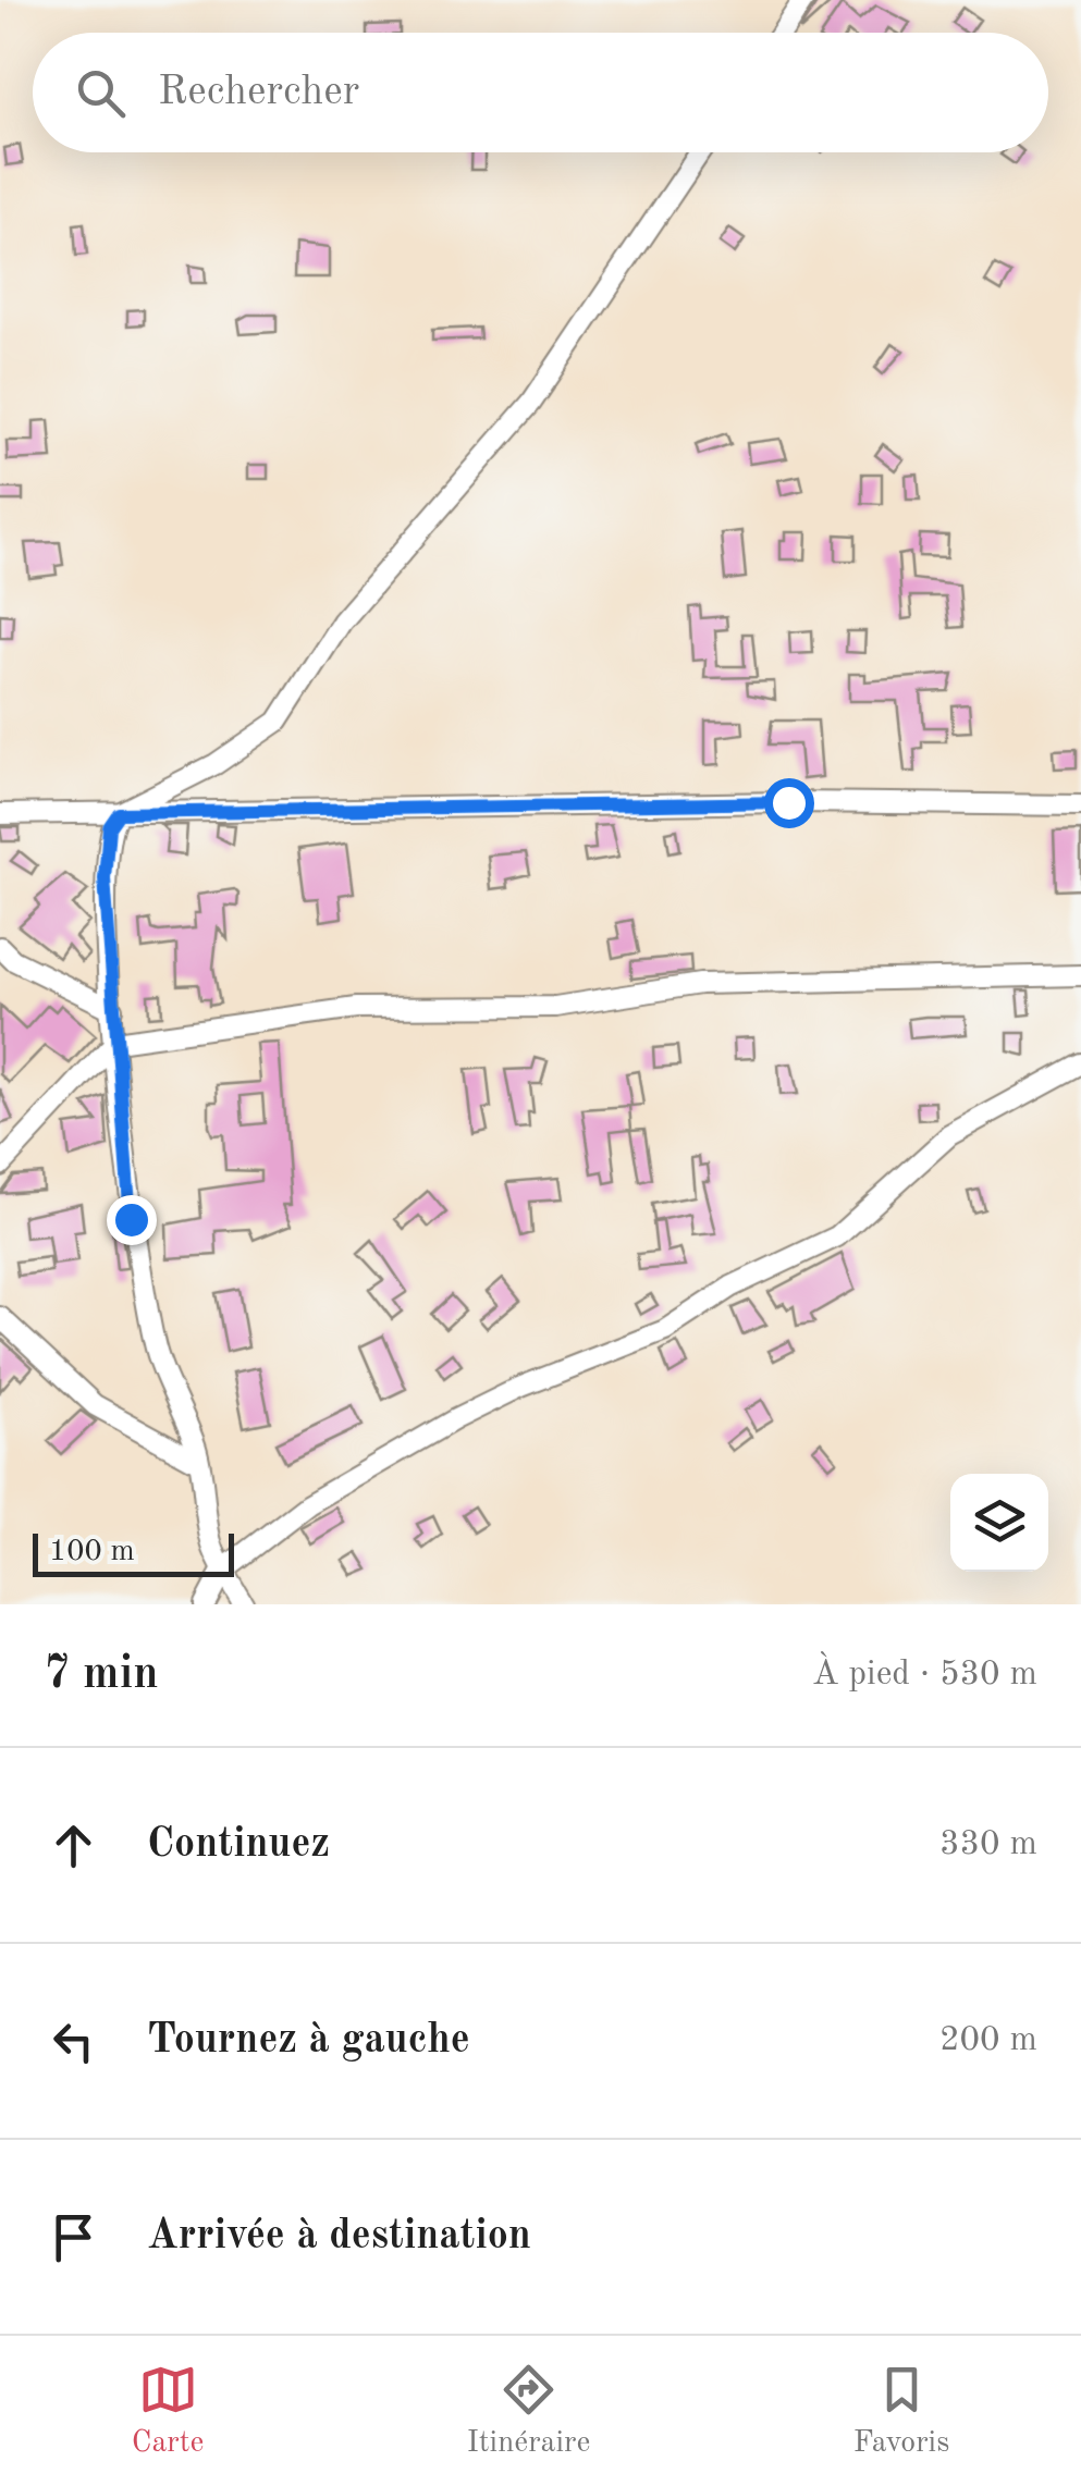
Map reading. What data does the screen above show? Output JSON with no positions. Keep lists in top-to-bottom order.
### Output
{
  "scale_bar": "100 m",
  "page": {
    "search": "Rechercher",
    "scale": "100 m",
    "heading": ["7 min", "À pied · 530 m"],
    "list": [
      ["Continuez", "330 m"],
      ["Tournez à gauche", "200 m"],
      "Arrivée à destination"
    ],
    "nav": ["Carte", "Itinéraire", "Favoris"]
  }
}
